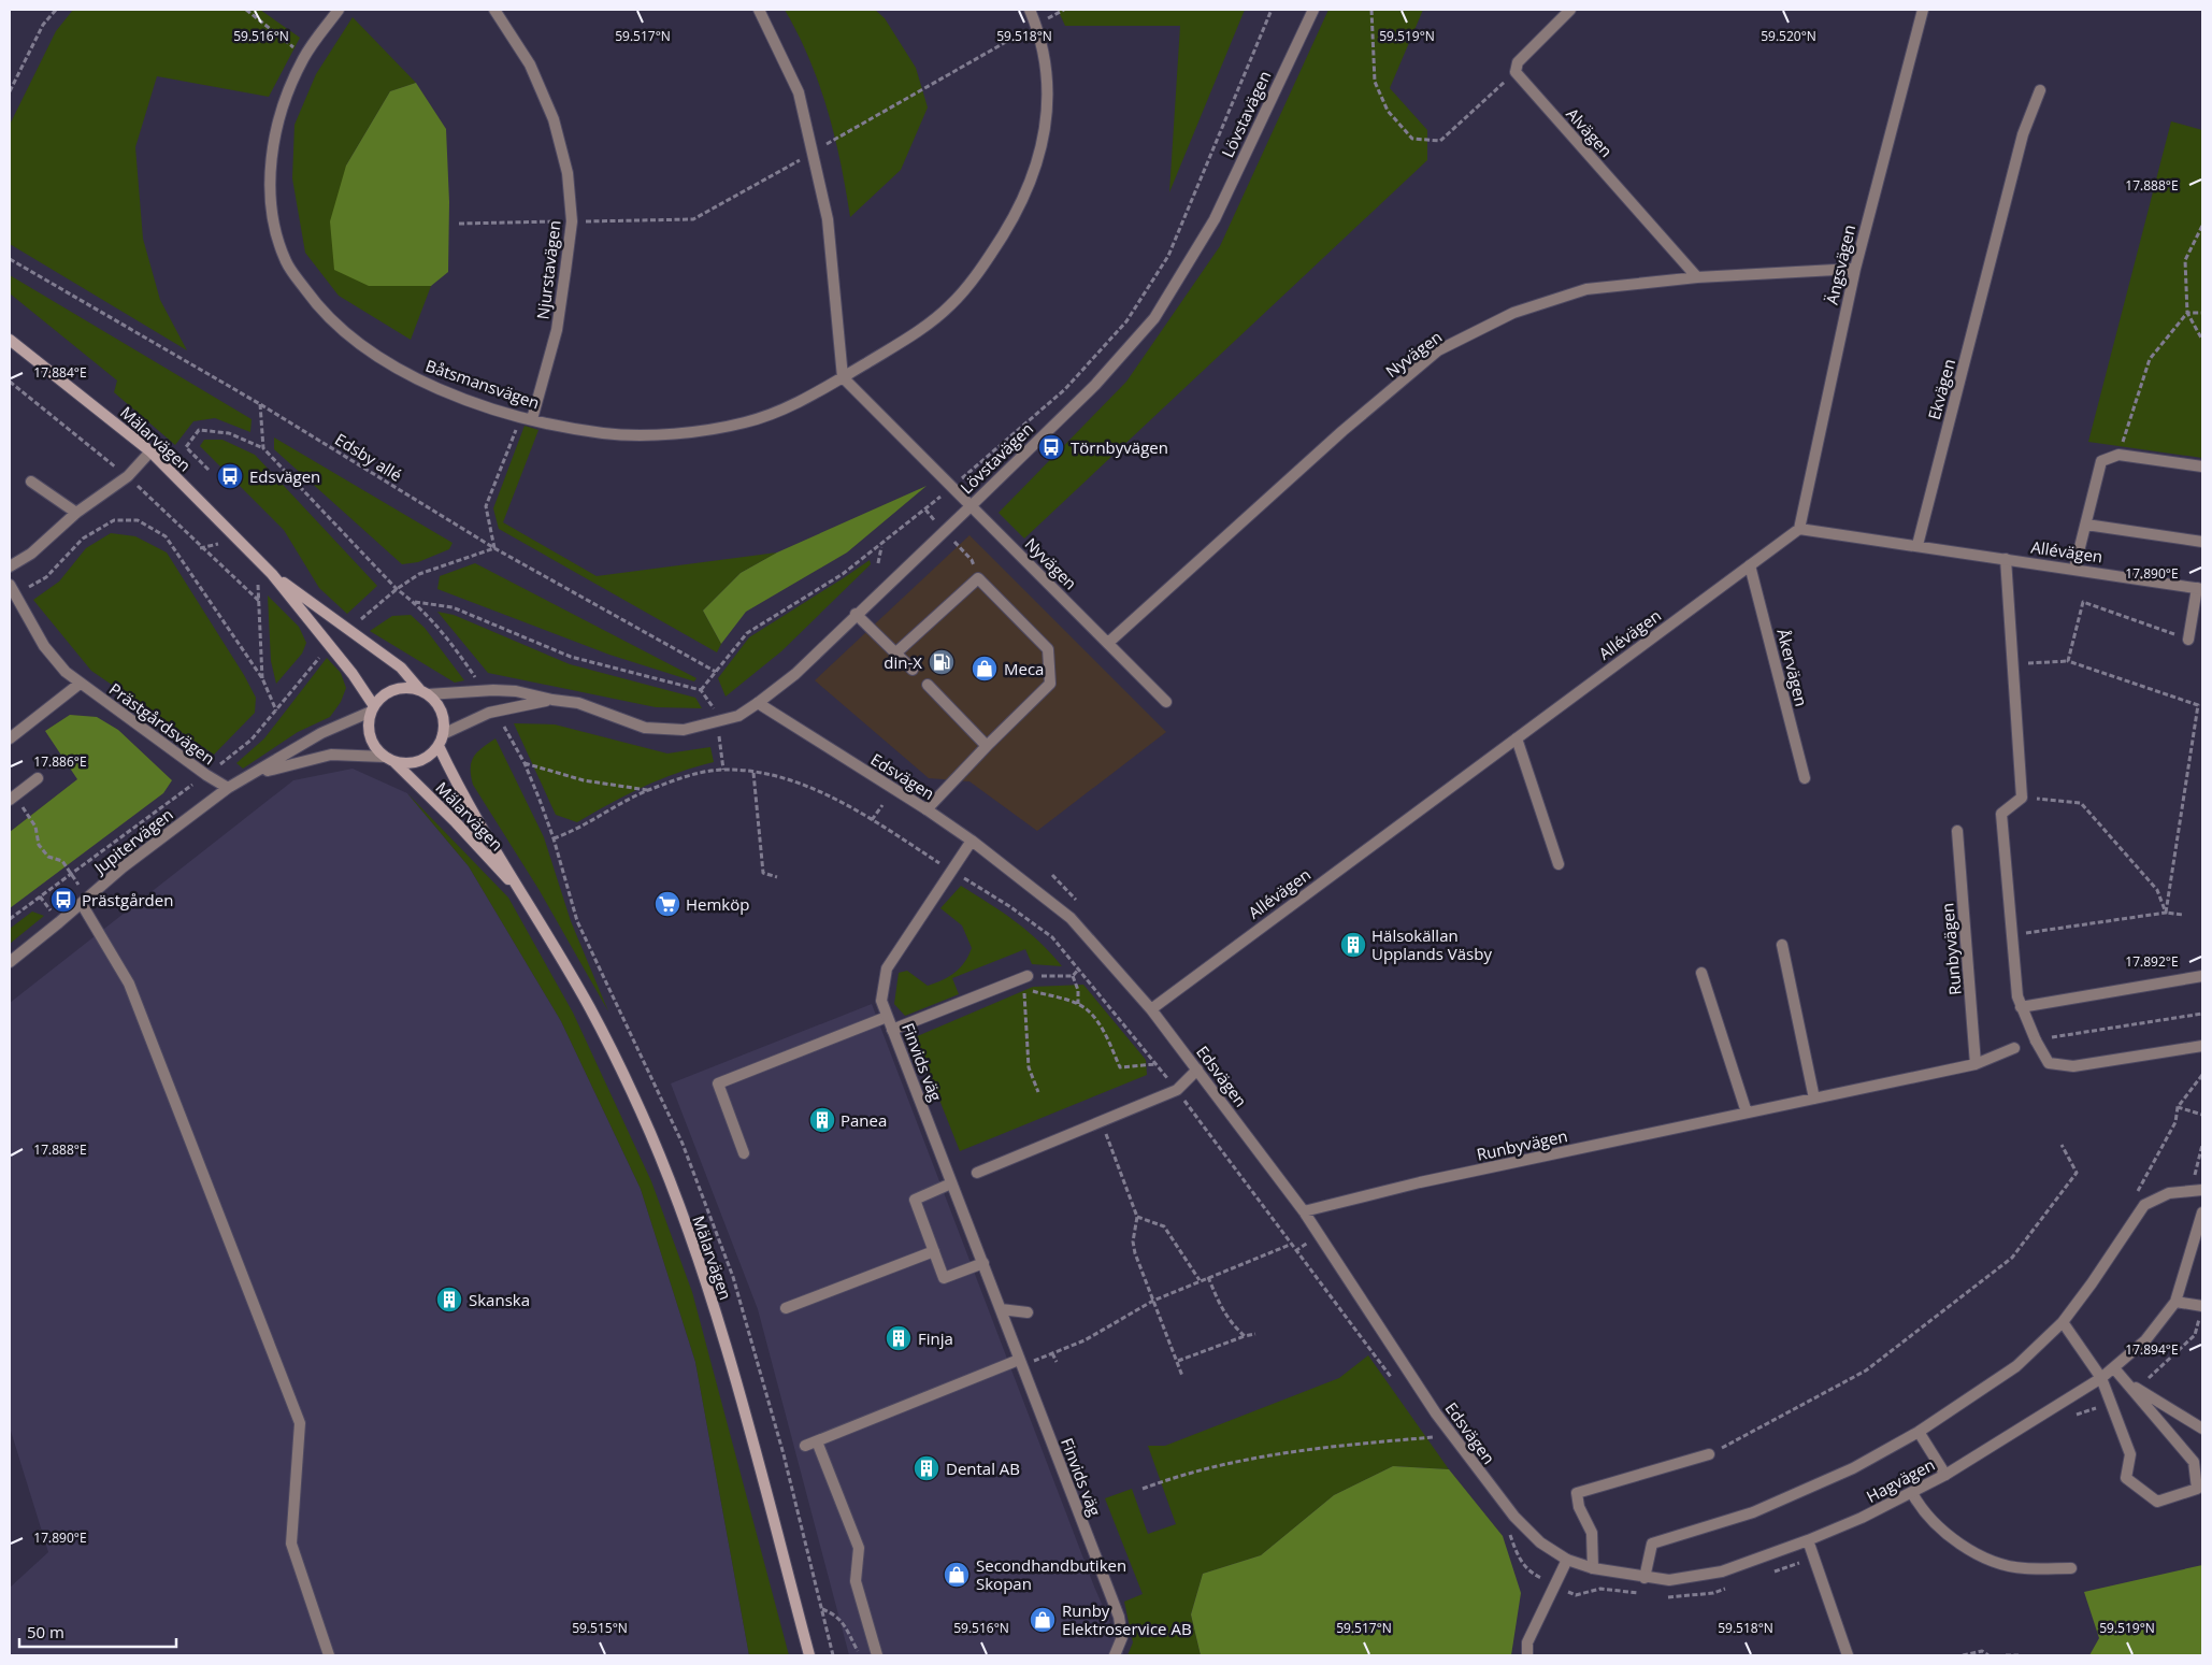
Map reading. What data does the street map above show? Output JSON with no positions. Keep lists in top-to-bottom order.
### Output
{
  "streets": {
    "main road": ["Mälarvägen"],
    "street": [
      "Lövstavägen",
      "Alvägen",
      "Ängsvägen",
      "Njurstavägen",
      "Nyvägen",
      "Båtsmansvägen",
      "Ekvägen",
      "Allévägen",
      "Åkervägen",
      "Prästgårdsvägen",
      "Edsvägen",
      "Jupitervägen",
      "Runbyvägen",
      "Finvids väg",
      "Hagvägen"
    ],
    "path": ["Edsby allé"]
  },
  "crossings": [
    ["Lövstavägen", "Nyvägen"],
    ["Lövstavägen", "Mälarvägen"],
    ["Lövstavägen", "Edsvägen"],
    ["Lövstavägen", "Jupitervägen"],
    ["Alvägen", "Nyvägen"],
    ["Ängsvägen", "Nyvägen"],
    ["Ängsvägen", "Allévägen"],
    ["Njurstavägen", "Båtsmansvägen"],
    ["Ekvägen", "Allévägen"],
    ["Mälarvägen", "Jupitervägen"],
    ["Allévägen", "Åkervägen"],
    ["Allévägen", "Edsvägen"],
    ["Prästgårdsvägen", "Jupitervägen"],
    ["Edsvägen", "Runbyvägen"],
    ["Edsvägen", "Finvids väg"],
    ["Edsvägen", "Hagvägen"]
  ],
  "places": {
    "bus stop": ["Törnbyvägen", "Edsvägen", "Prästgården"],
    "fuel station": ["din-X"],
    "shop": ["Meca", "Secondhandbutiken Skopan", "Runby Elektroservice AB"],
    "supermarket": ["Hemköp"],
    "building": [
      "Hälsokällan Upplands Väsby",
      "Panea",
      "Skanska",
      "Finja",
      "Dental AB"
    ]
  },
  "scale_bar": "50 m",
  "coordinates": [
    "59.516°N",
    "59.517°N",
    "59.518°N",
    "59.519°N",
    "59.520°N",
    "17.888°E",
    "17.884°E",
    "17.890°E",
    "17.886°E",
    "17.892°E",
    "17.894°E",
    "59.515°N"
  ]
}
